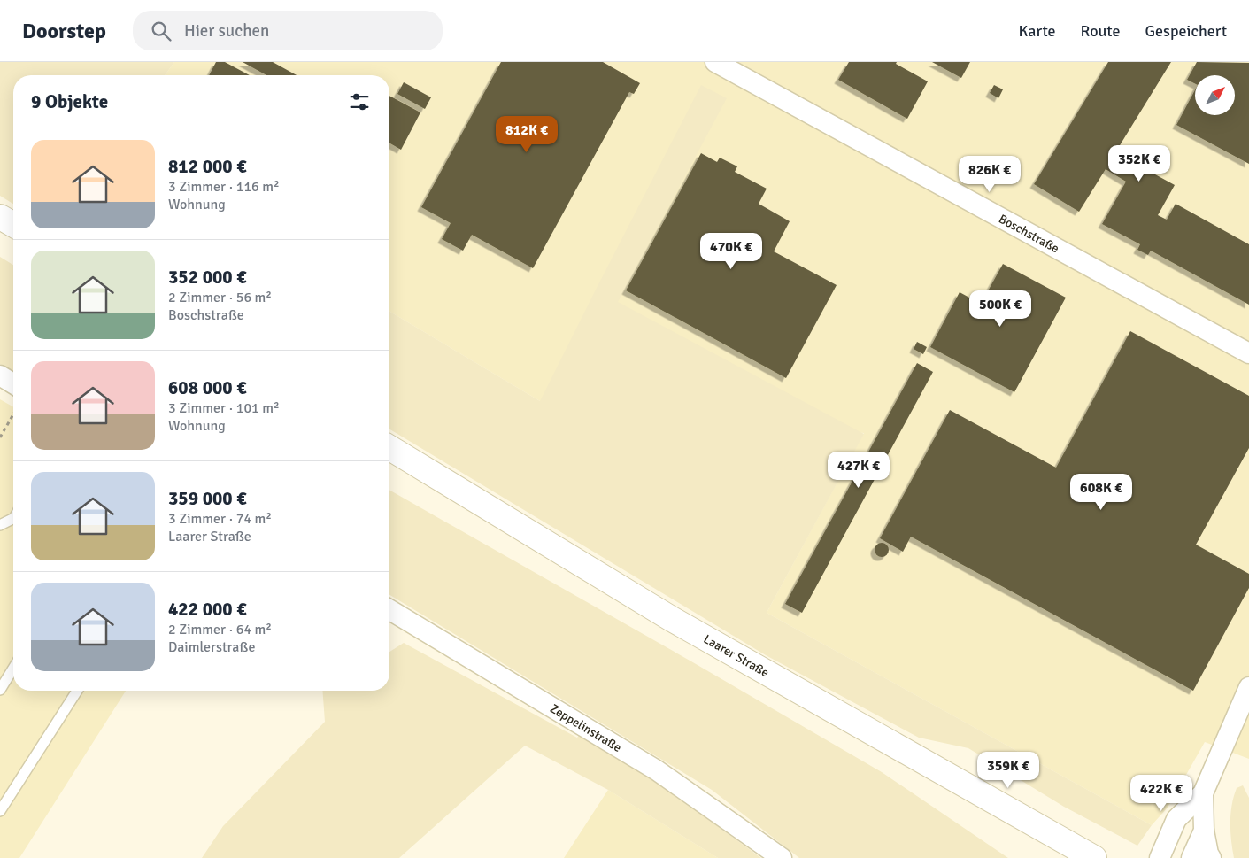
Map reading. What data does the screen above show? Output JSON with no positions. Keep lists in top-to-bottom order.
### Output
{
  "streets": {
    "main road": ["Laarer Straße"],
    "street": ["Boschstraße", "Zeppelinstraße"]
  },
  "north": "top right",
  "page": {
    "header": "Doorstep",
    "search": "Hier suchen",
    "nav": ["Karte", "Route", "Gespeichert"],
    "heading": "9 Objekte",
    "price": [
      "812K €",
      "352K €",
      "826K €",
      "470K €",
      "500K €",
      "427K €",
      "608K €",
      "359K €",
      "422K €"
    ],
    "list": [
      {
        "name": "812 000 €",
        "note": "3 Zimmer · 116 m² · Wohnung"
      },
      {
        "name": "352 000 €",
        "note": "2 Zimmer · 56 m² · Boschstraße"
      },
      {
        "name": "608 000 €",
        "note": "3 Zimmer · 101 m² · Wohnung"
      },
      {
        "name": "359 000 €",
        "note": "3 Zimmer · 74 m² · Laarer Straße"
      },
      {
        "name": "422 000 €",
        "note": "2 Zimmer · 64 m² · Daimlerstraße"
      }
    ]
  }
}
